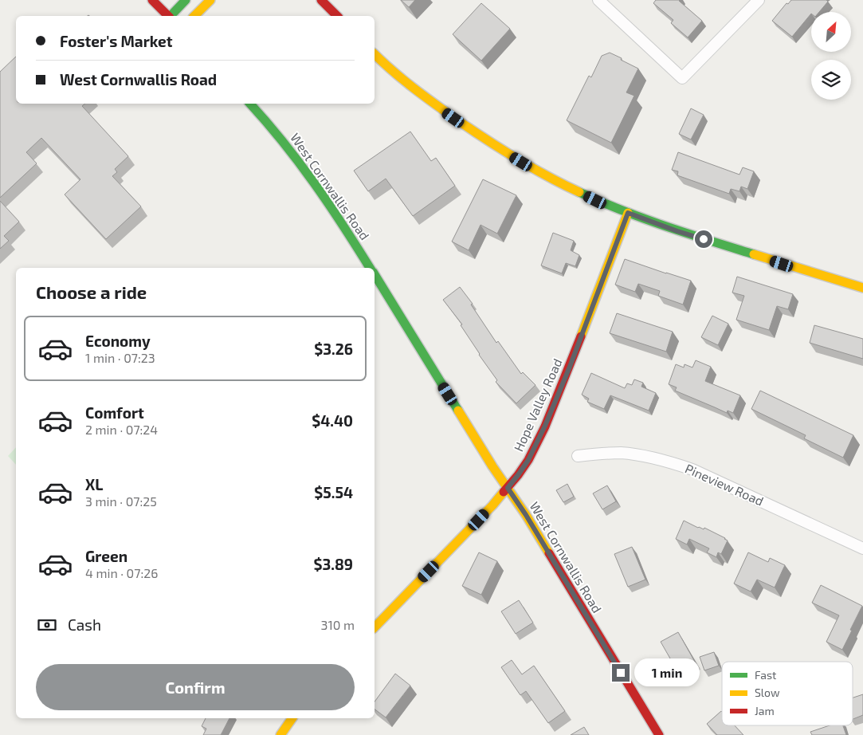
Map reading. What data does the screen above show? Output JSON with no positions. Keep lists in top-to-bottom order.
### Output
{
  "streets": {
    "street": ["West Cornwallis Road", "Hope Valley Road", "Pineview Road"]
  },
  "crossings": [
    ["West Cornwallis Road", "Hope Valley Road"]
  ],
  "legend": ["Fast", "Slow", "Jam"],
  "north": "top right",
  "page": {
    "banner": ["Foster's Market", "West Cornwallis Road"],
    "heading": "Choose a ride",
    "list": [
      {
        "name": "Economy",
        "note": "1 min · 07:23",
        "value": "$3.26"
      },
      {
        "name": "Comfort",
        "note": "2 min · 07:24",
        "value": "$4.40"
      },
      {
        "name": "XL",
        "note": "3 min · 07:25",
        "value": "$5.54"
      },
      {
        "name": "Green",
        "note": "4 min · 07:26",
        "value": "$3.89"
      }
    ],
    "pay": ["Cash", "310 m"],
    "buttons": "Confirm",
    "bubble": "1 min"
  }
}
